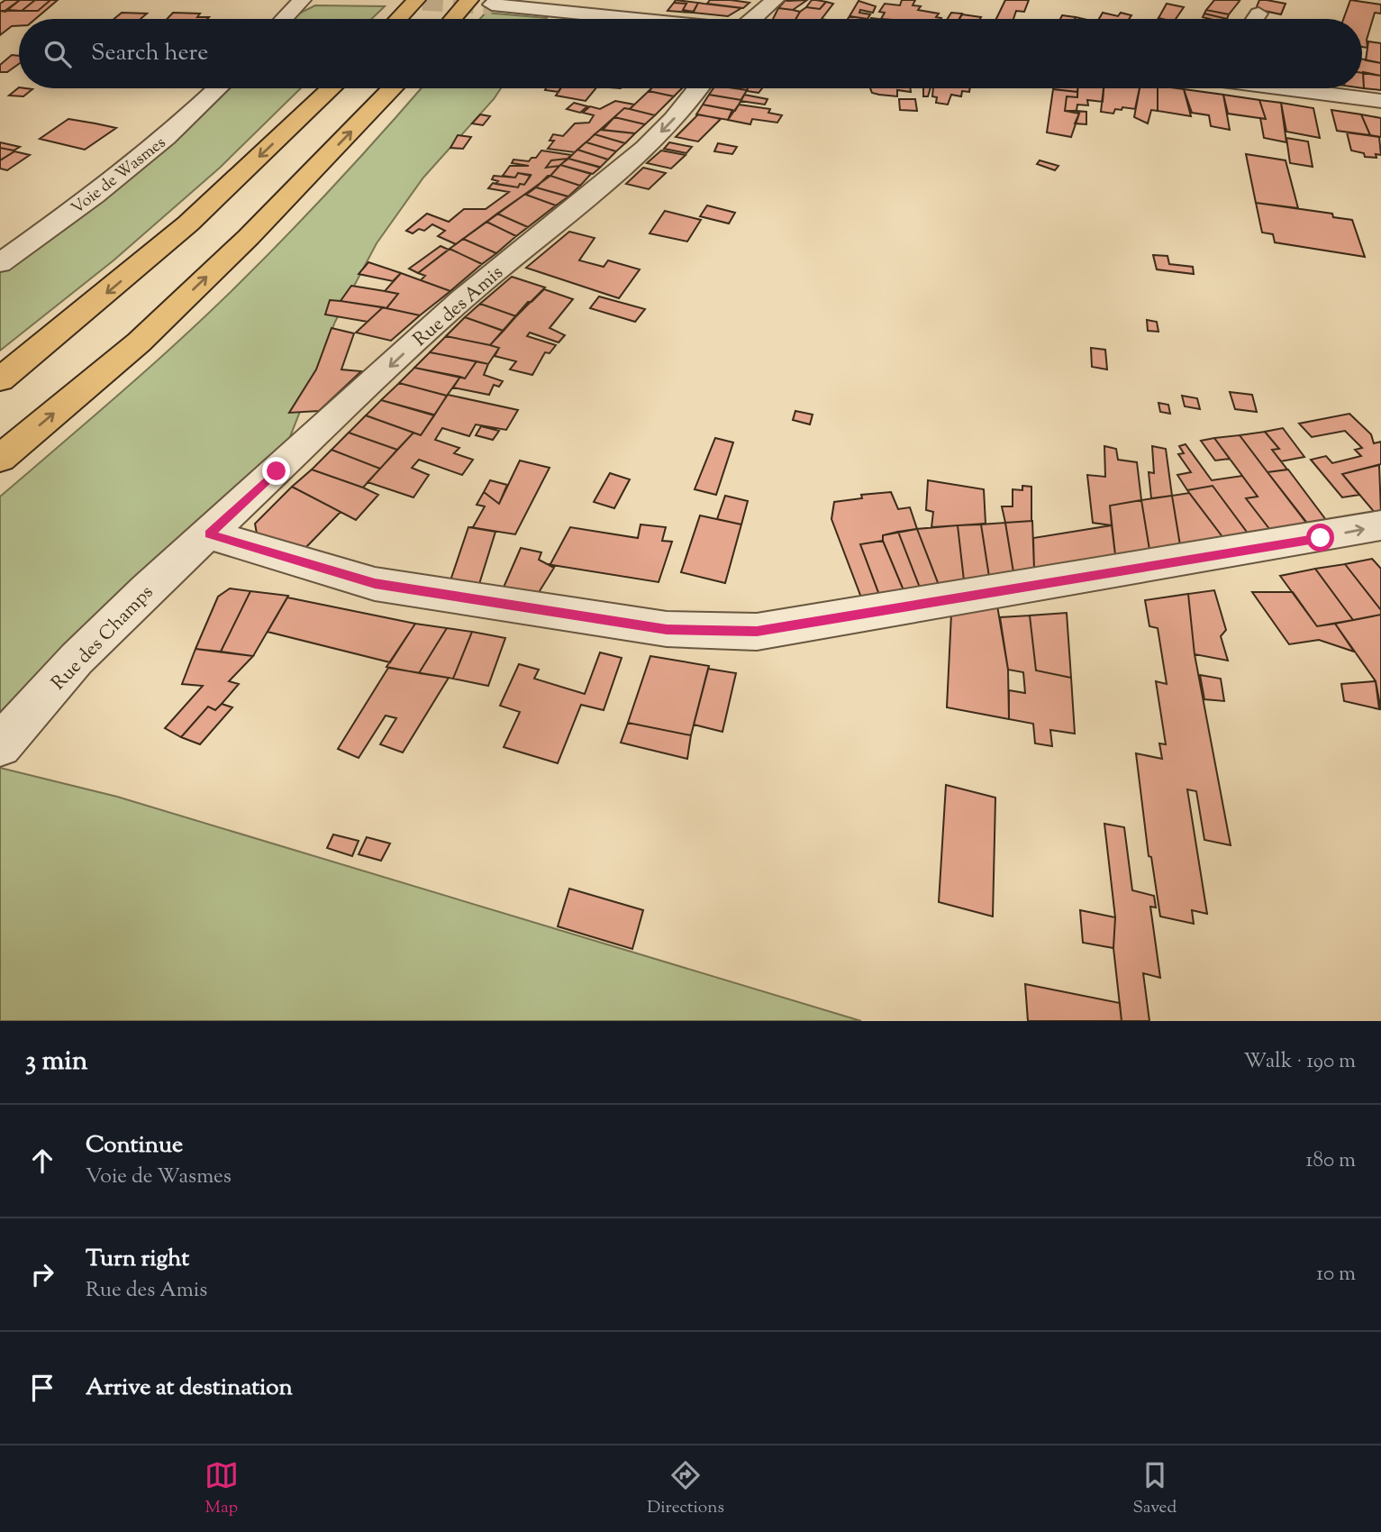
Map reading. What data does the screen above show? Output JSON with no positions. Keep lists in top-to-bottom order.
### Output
{
  "streets": {
    "street": ["Voie de Wasmes", "Rue des Amis", "Rue des Champs"]
  },
  "crossings": [
    ["Rue des Amis", "Rue des Champs"]
  ],
  "one_way": ["Rue des Amis"],
  "page": {
    "search": "Search here",
    "heading": ["3 min", "Walk · 190 m"],
    "list": [
      ["Continue", "Voie de Wasmes", "180 m"],
      ["Turn right", "Rue des Amis", "10 m"],
      "Arrive at destination"
    ],
    "nav": ["Map", "Directions", "Saved"]
  }
}
